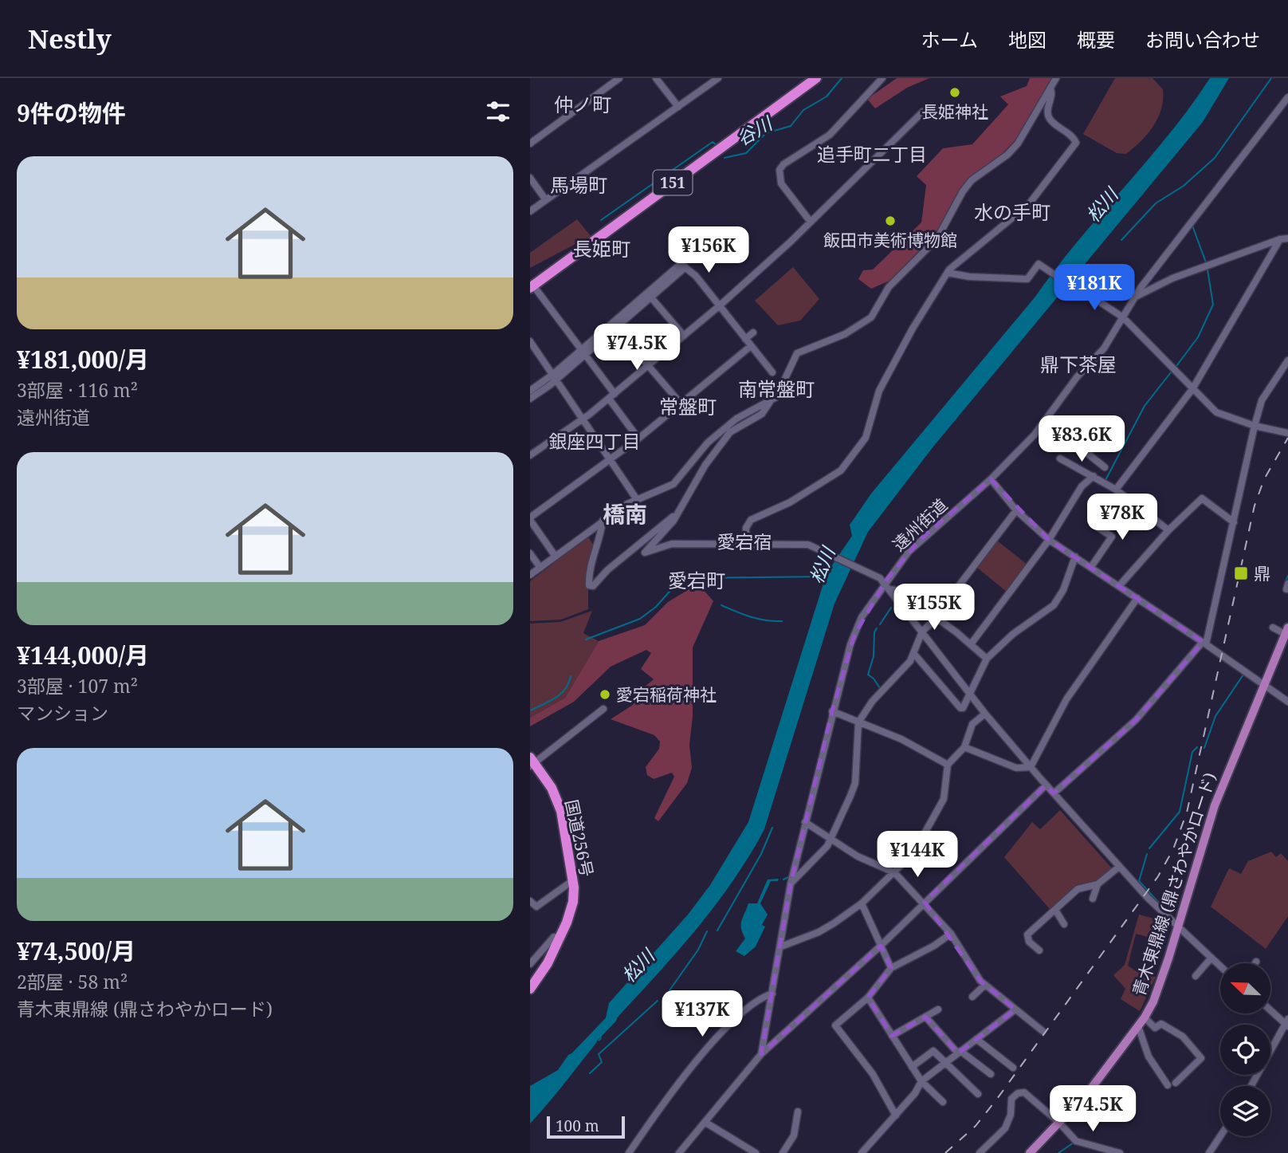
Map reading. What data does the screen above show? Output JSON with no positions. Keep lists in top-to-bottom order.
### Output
{
  "streets": {
    "highway": ["151", "国道256号"],
    "main road": ["青木東鼎線 (鼎さわやかロード)"],
    "street": ["遠州街道"]
  },
  "districts": [
    "仲ノ町",
    "追手町二丁目",
    "馬場町",
    "水の手町",
    "長姫町",
    "鼎下茶屋",
    "南常盤町",
    "常盤町",
    "銀座四丁目",
    "橋南",
    "愛宕宿",
    "愛宕町"
  ],
  "water": ["谷川", "松川"],
  "places": {
    "other": ["長姫神社", "飯田市美術博物館", "愛宕稲荷神社"],
    "transit": ["鼎"]
  },
  "scale_bar": "100 m",
  "north": "top left",
  "page": {
    "header": "Nestly",
    "nav": [
      "ホーム",
      "地図",
      "概要",
      "お問い合わせ"
    ],
    "heading": "9件の物件",
    "list": [
      {
        "name": "¥181,000/月",
        "note": "3部屋 · 116 m² · 遠州街道"
      },
      {
        "name": "¥144,000/月",
        "note": "3部屋 · 107 m² · マンション"
      },
      {
        "name": "¥74,500/月",
        "note": "2部屋 · 58 m² · 青木東鼎線 (鼎さわやかロード)"
      }
    ],
    "price": [
      "¥156K",
      "¥181K",
      "¥74.5K",
      "¥83.6K",
      "¥78K",
      "¥155K",
      "¥144K",
      "¥137K",
      "¥74.5K"
    ],
    "scale": "100 m"
  }
}
